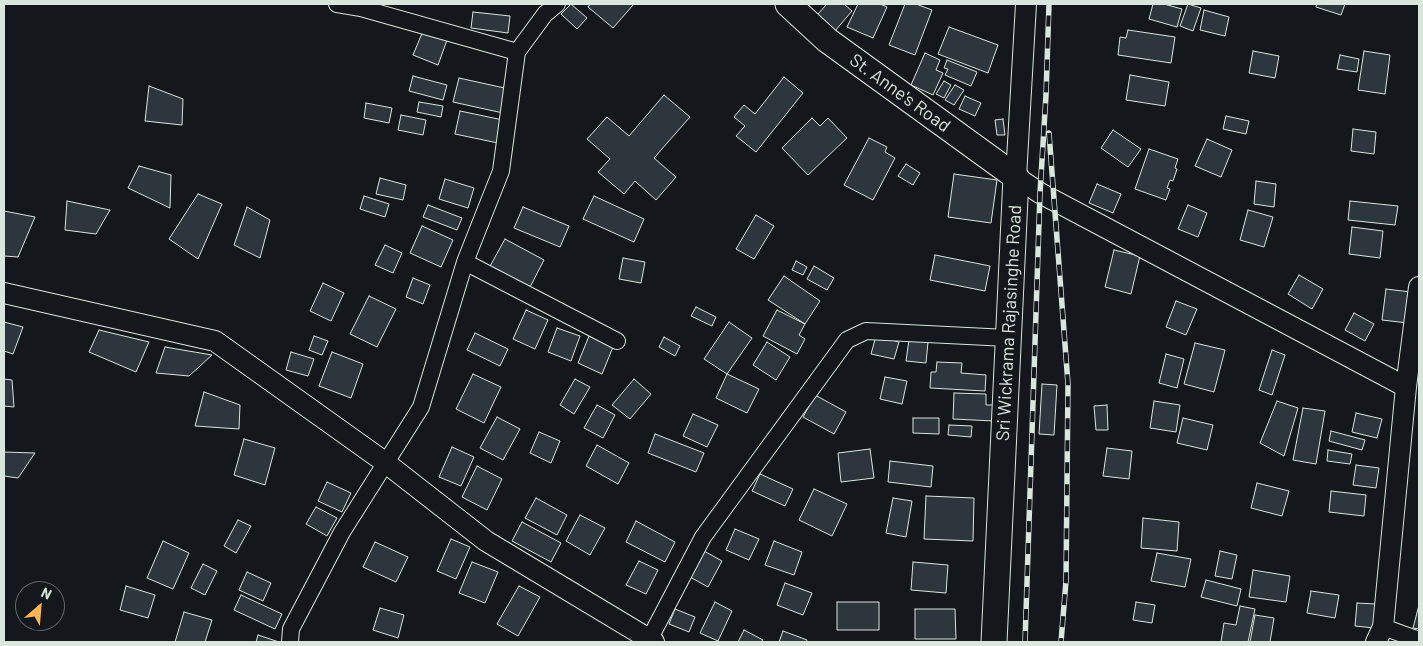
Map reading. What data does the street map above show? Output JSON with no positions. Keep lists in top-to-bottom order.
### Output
{
  "streets": {
    "main road": ["St. Anne's Road", "Sri Wickrama Rajasinghe Road"]
  },
  "crossings": [
    ["St. Anne's Road", "Sri Wickrama Rajasinghe Road"]
  ],
  "north": "top right"
}
